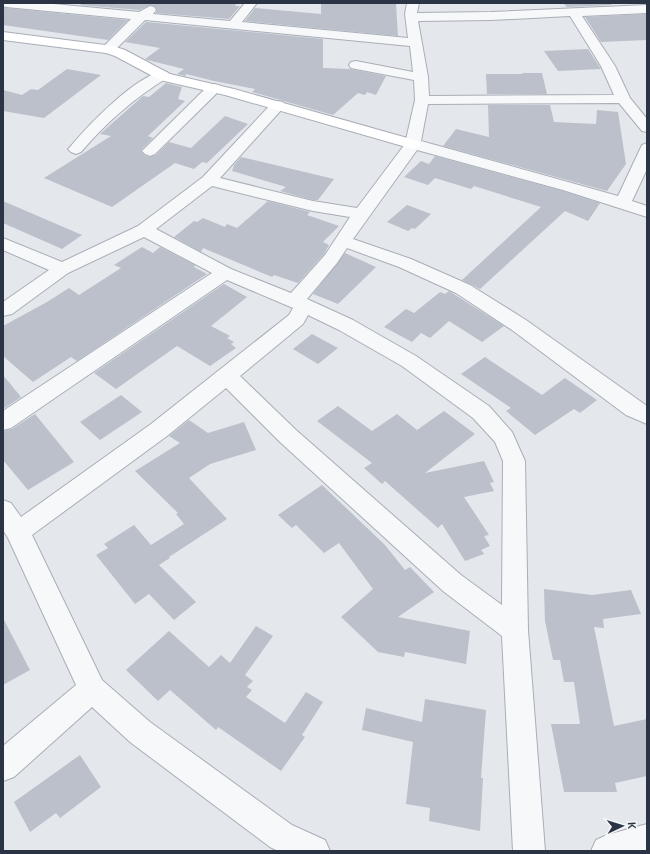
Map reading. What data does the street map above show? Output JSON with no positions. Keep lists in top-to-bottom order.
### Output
{
  "north": "right"
}
